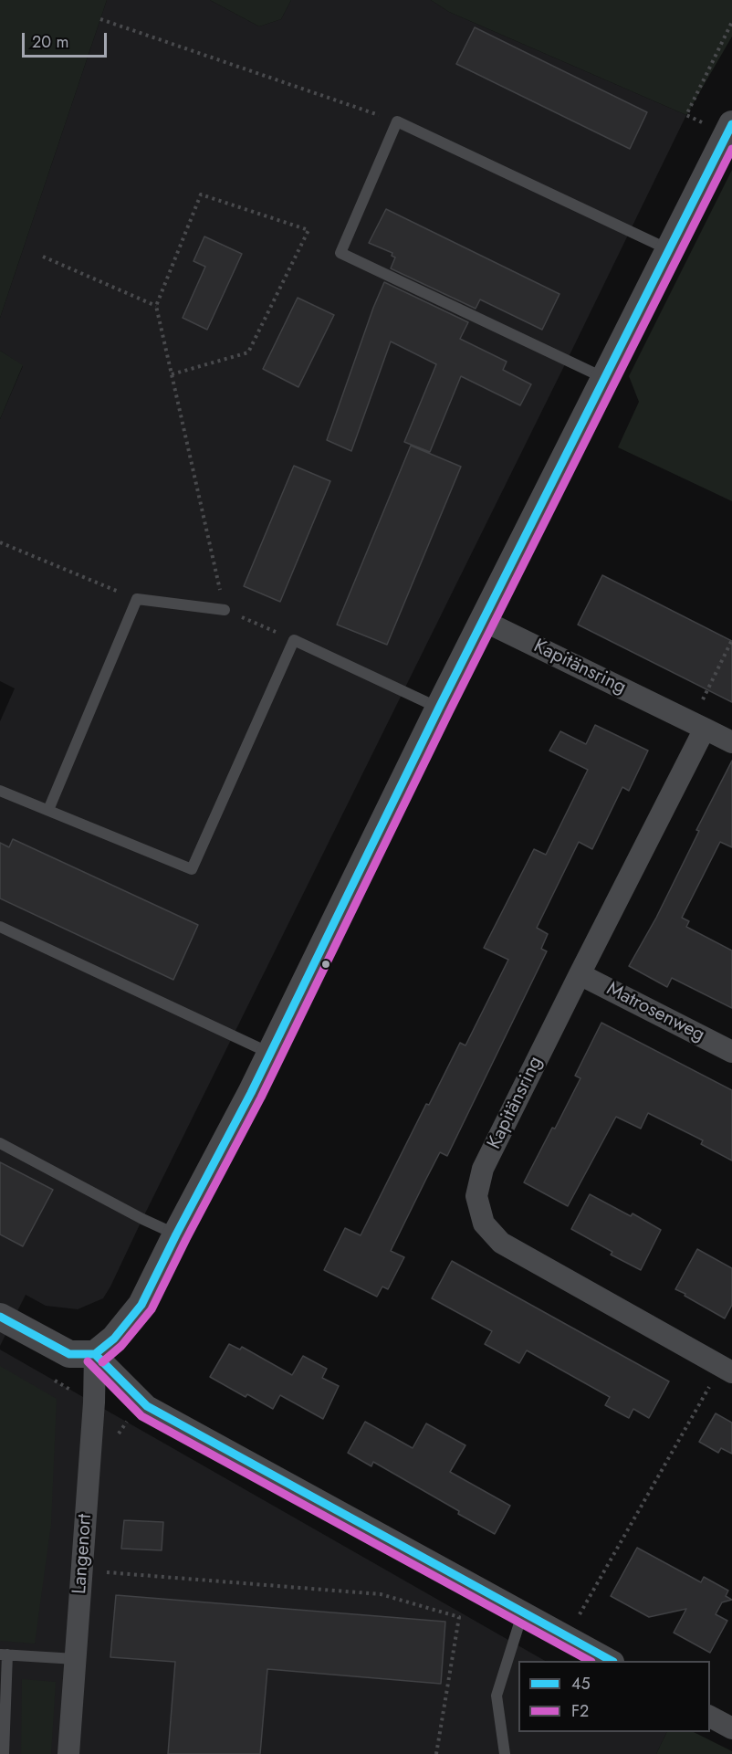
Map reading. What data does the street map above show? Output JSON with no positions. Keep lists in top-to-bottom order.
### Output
{
  "streets": {
    "street": ["Kapitänsring", "Matrosenweg", "Langenort"]
  },
  "crossings": [
    ["Kapitänsring", "Matrosenweg"]
  ],
  "lines": ["transit line 45", "transit line F2"],
  "legend": ["45", "F2"],
  "scale_bar": "20 m"
}
